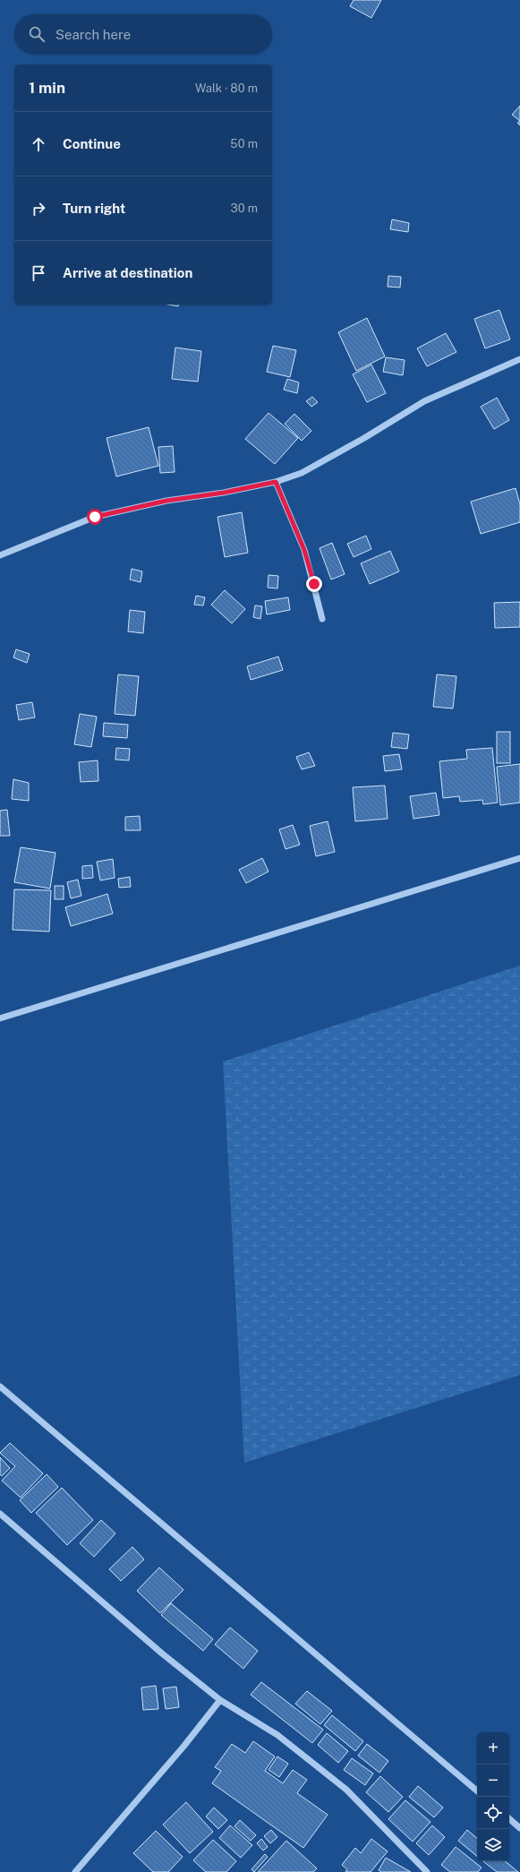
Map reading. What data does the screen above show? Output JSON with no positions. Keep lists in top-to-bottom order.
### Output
{
  "page": {
    "search": "Search here",
    "heading": ["1 min", "Walk · 80 m"],
    "list": [
      ["Continue", "50 m"],
      ["Turn right", "30 m"],
      "Arrive at destination"
    ],
    "map_buttons": ["+", "−"]
  }
}
